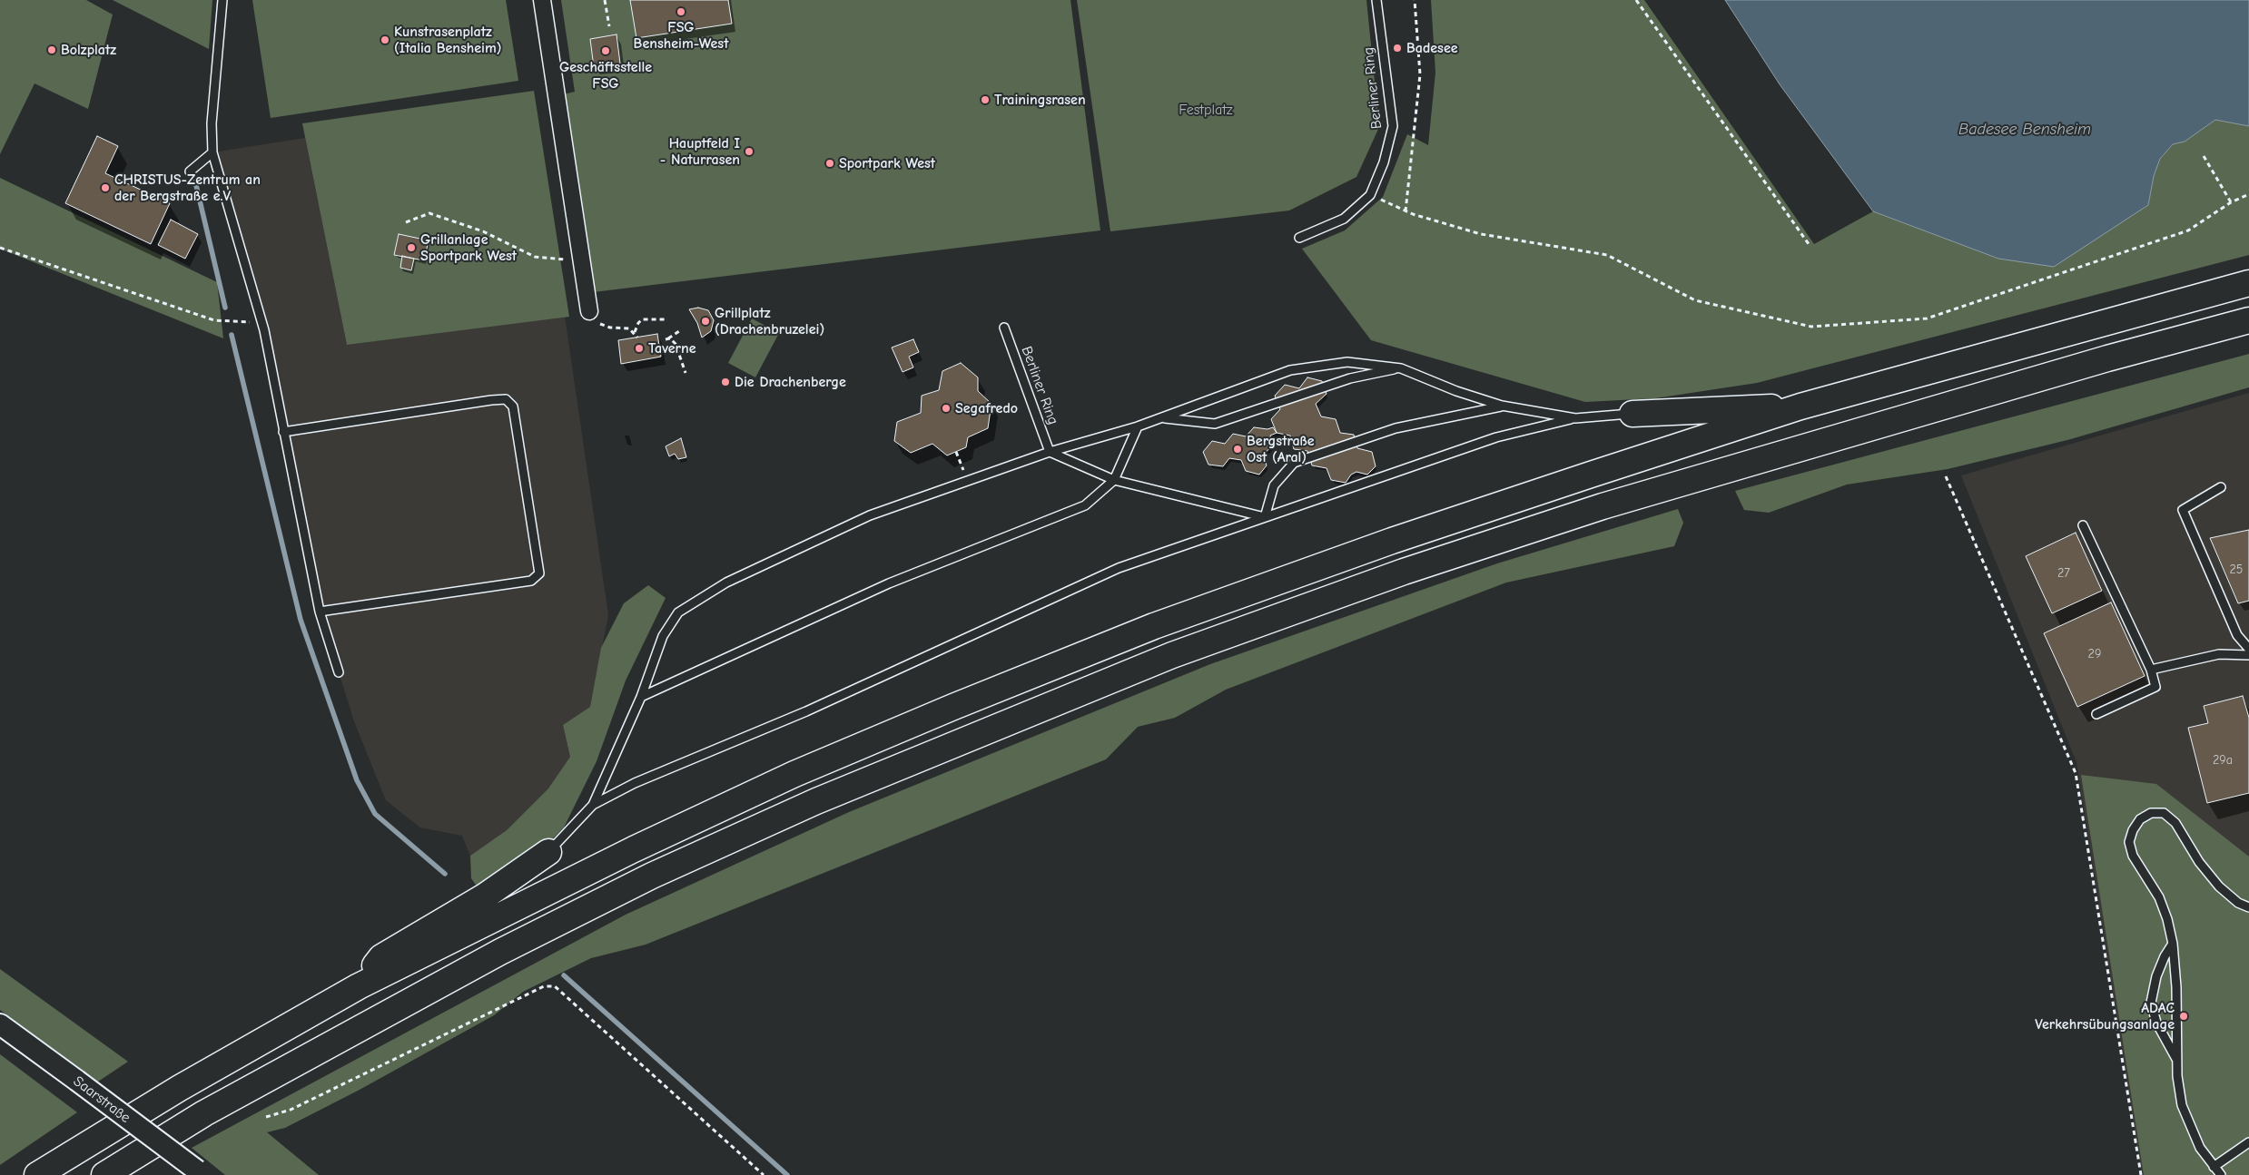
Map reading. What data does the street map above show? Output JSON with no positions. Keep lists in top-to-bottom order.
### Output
{
  "streets": {
    "street": ["Saarstraße"],
    "lane": ["Berliner Ring"]
  },
  "water": ["Badesee Bensheim"],
  "parks": ["Festplatz"],
  "places": [
    "FSG Bensheim-West",
    "Kunstrasenplatz (Italia Bensheim)",
    "Badesee",
    "Bolzplatz",
    "Geschäftsstelle FSG",
    "Trainingsrasen",
    "Hauptfeld I - Naturrasen",
    "Sportpark West",
    "CHRISTUS-Zentrum an der Bergstraße e.V",
    "Grillanlage Sportpark West",
    "Grillplatz (Drachenbruzelei)",
    "Taverne",
    "Die Drachenberge",
    "Segafredo",
    "Bergstraße Ost (Aral)",
    "ADAC Verkehrsübungsanlage"
  ],
  "house_numbers": [
    "25",
    "27",
    "29",
    "29a"
  ]
}
